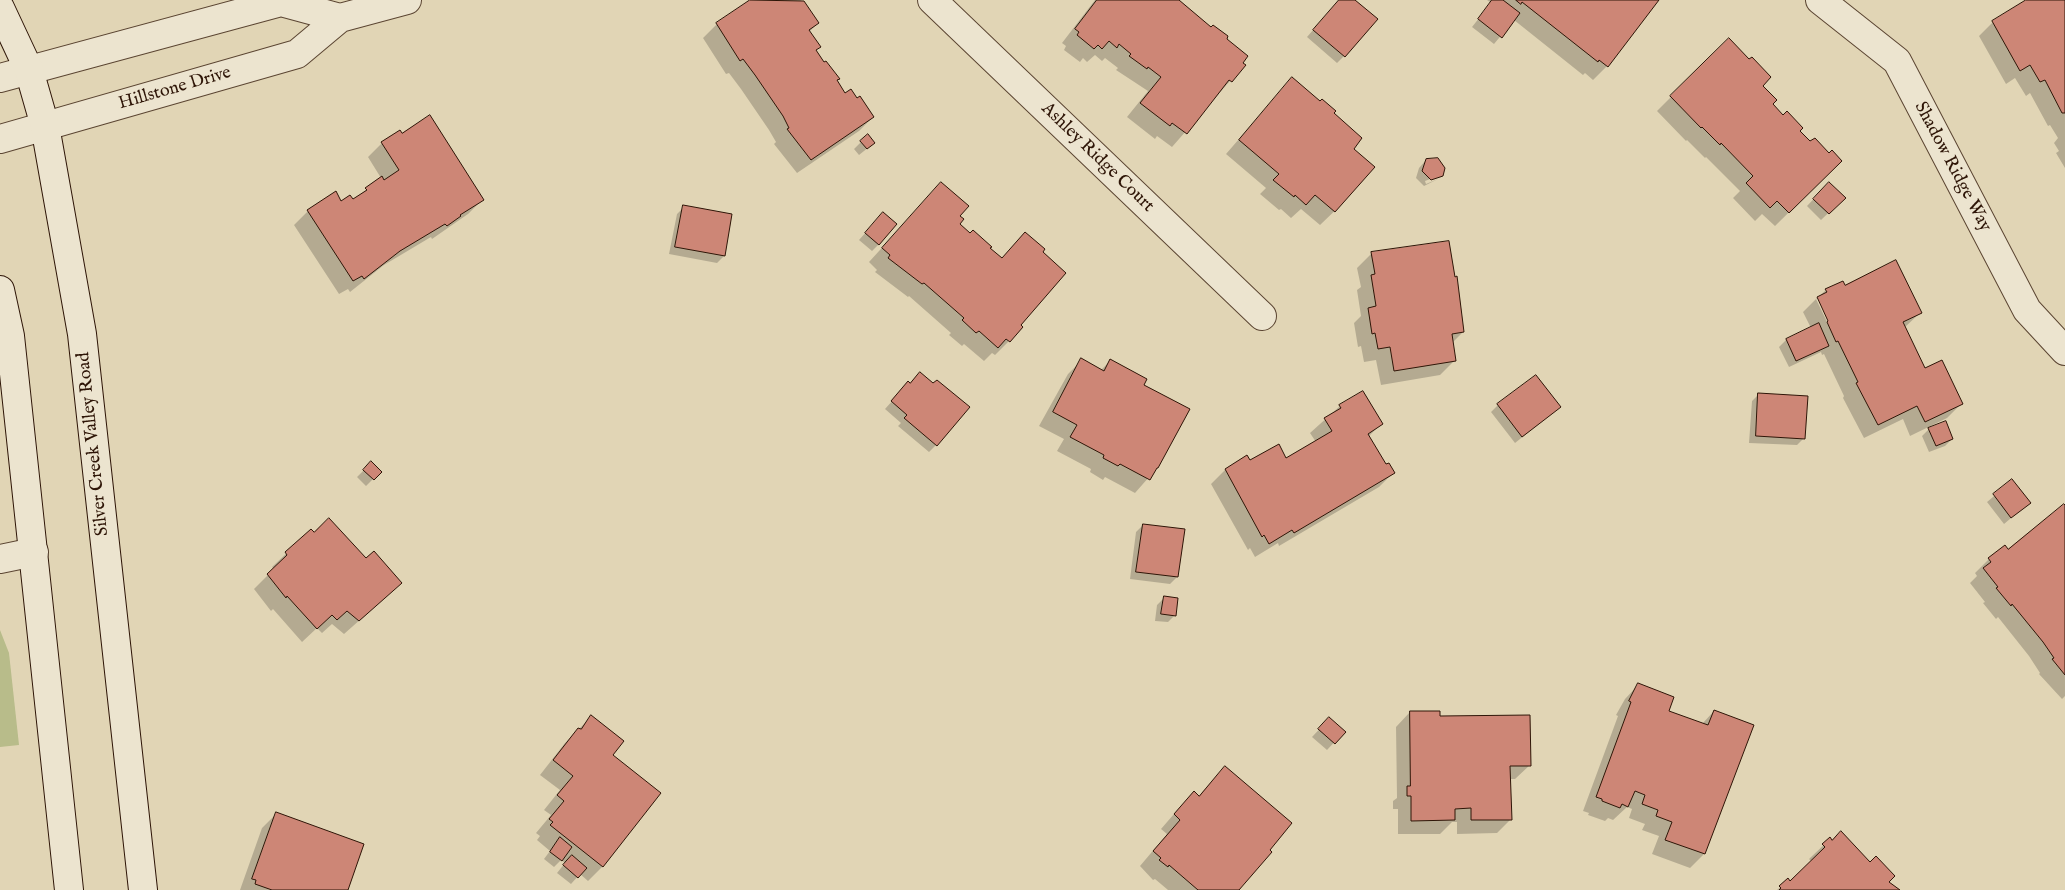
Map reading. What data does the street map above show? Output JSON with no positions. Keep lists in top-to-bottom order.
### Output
{
  "streets": {
    "street": [
      "Hillstone Drive",
      "Ashley Ridge Court",
      "Shadow Ridge Way",
      "Silver Creek Valley Road"
    ]
  },
  "crossings": [
    ["Hillstone Drive", "Silver Creek Valley Road"]
  ]
}
